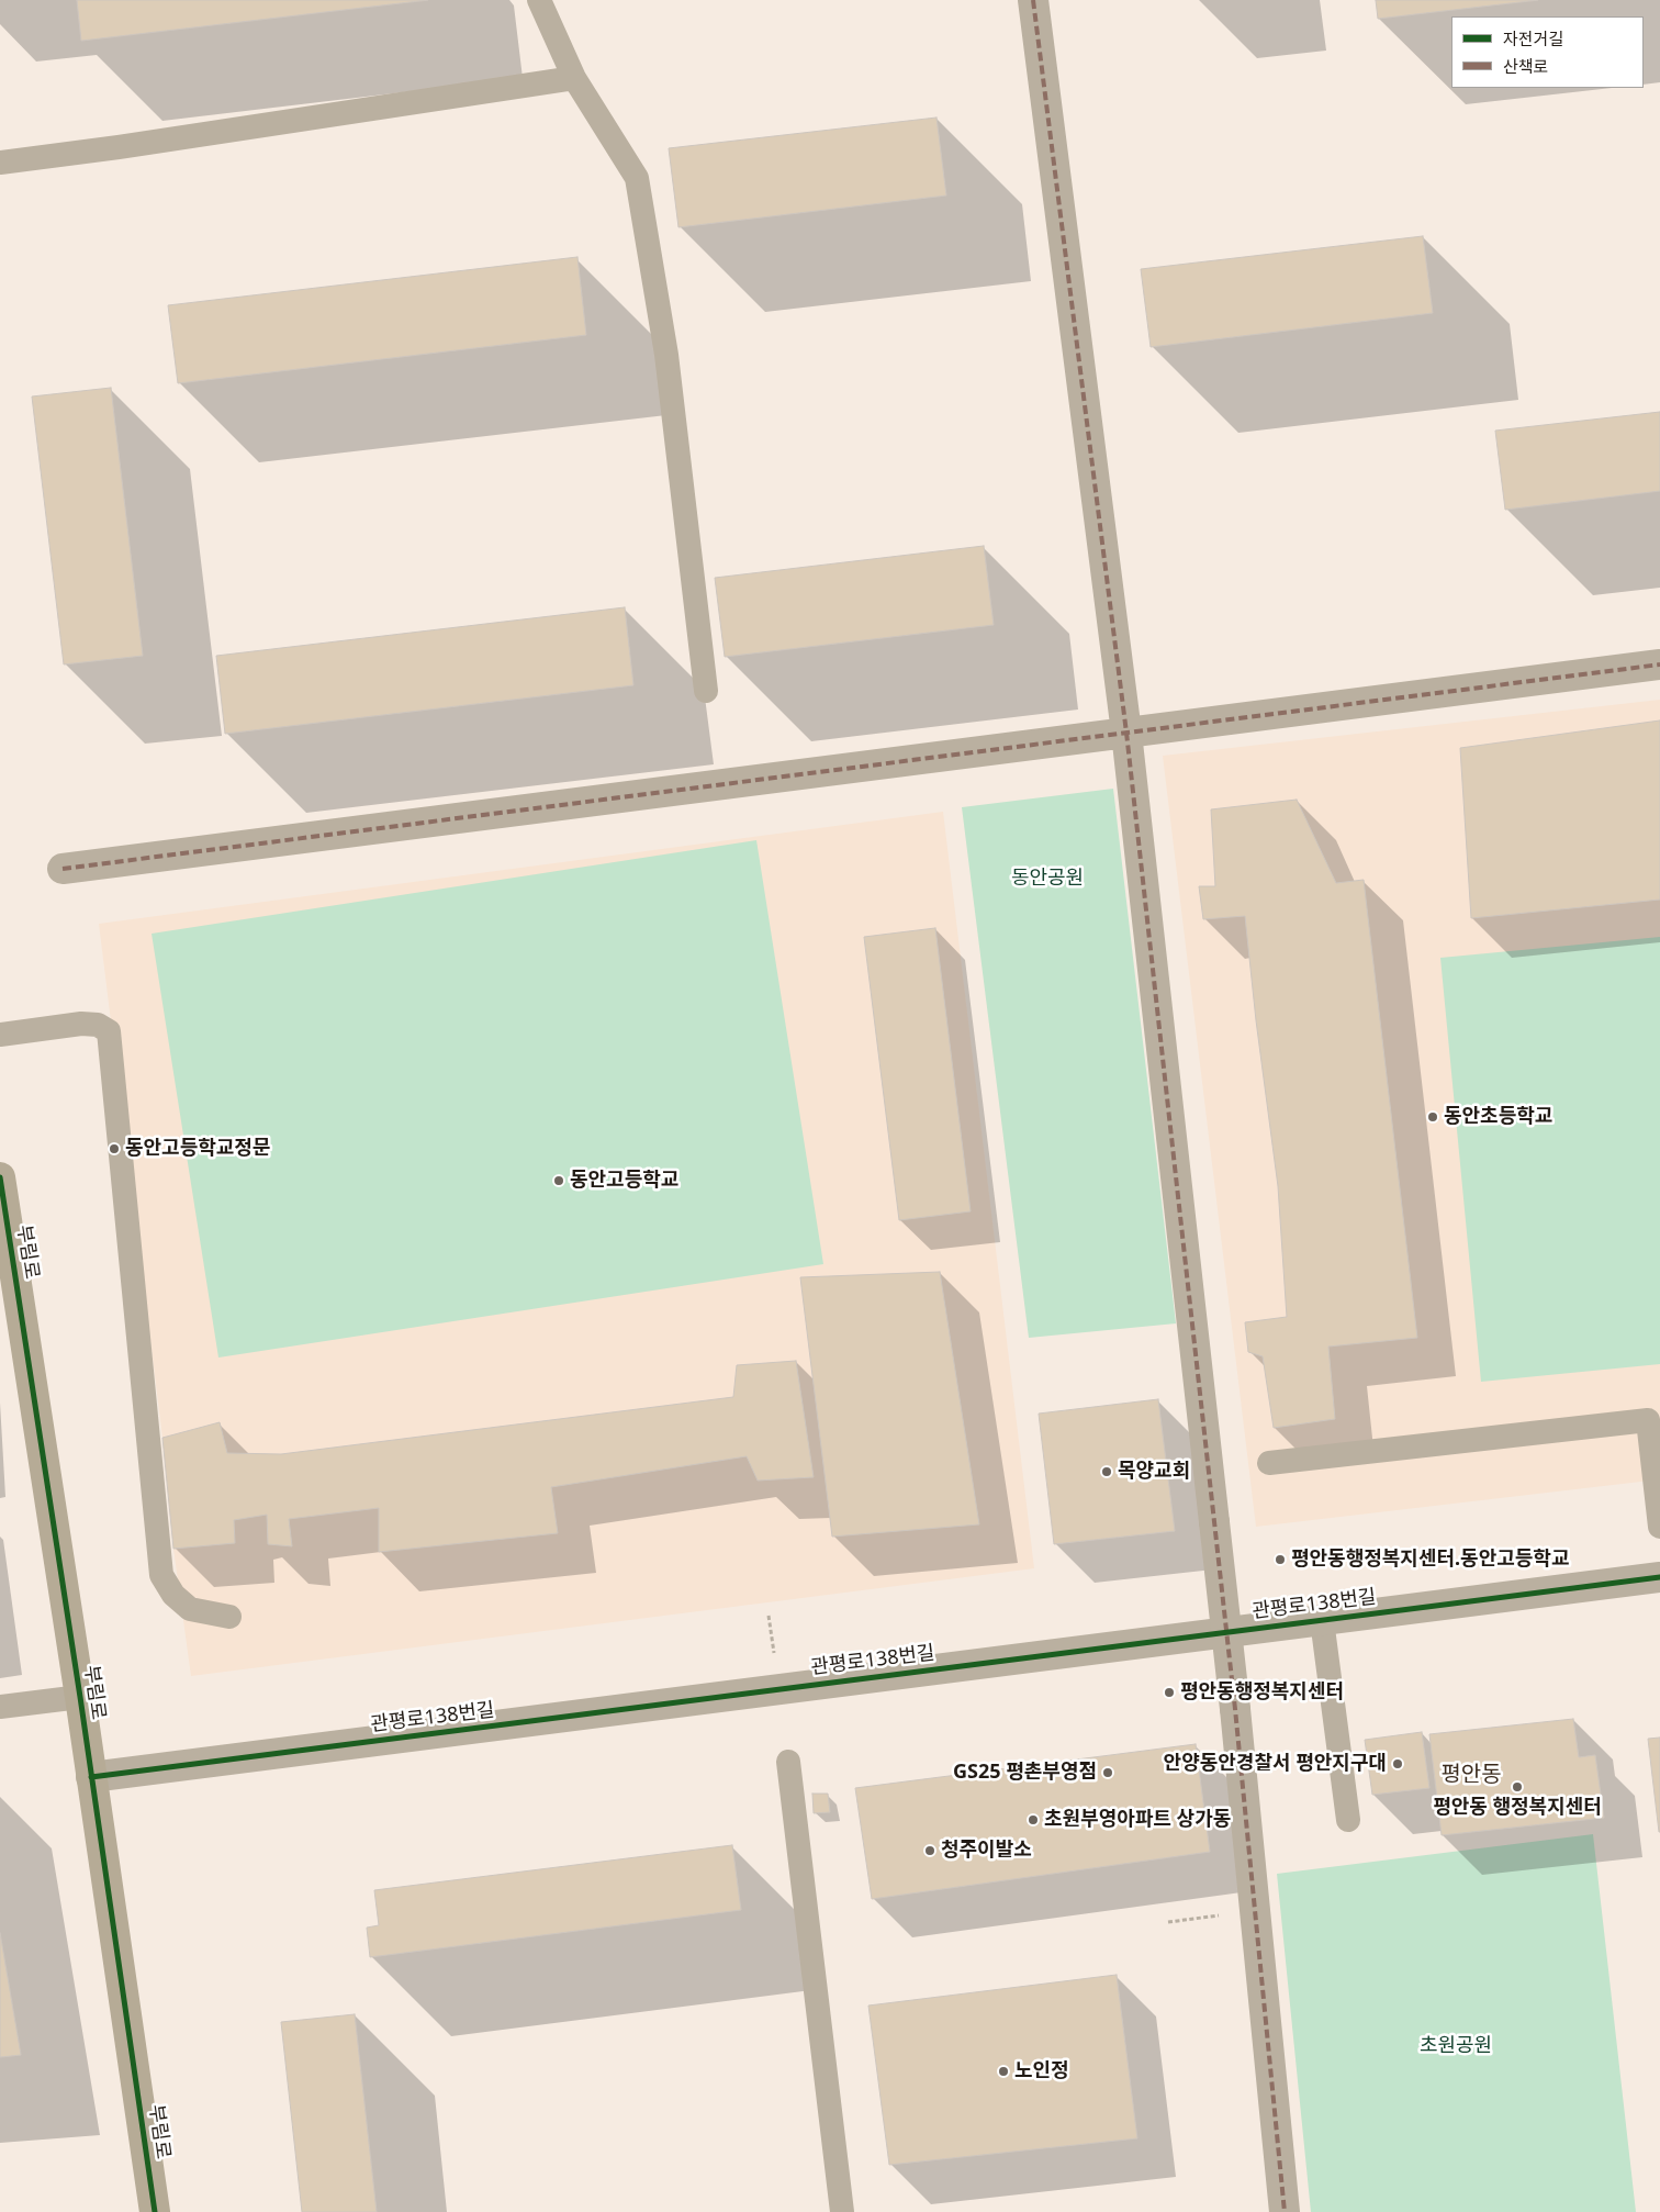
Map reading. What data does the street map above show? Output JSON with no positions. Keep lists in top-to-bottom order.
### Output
{
  "streets": {
    "street": ["부림로", "관평로138번길"]
  },
  "crossings": [
    ["부림로", "관평로138번길"]
  ],
  "districts": ["평안동"],
  "parks": ["동안공원", "초원공원"],
  "places": [
    "동안초등학교",
    "동안고등학교정문",
    "동안고등학교",
    "목양교회",
    "평안동행정복지센터.동안고등학교",
    "평안동행정복지센터",
    "안양동안경찰서 평안지구대",
    "GS25 평촌부영점",
    "평안동 행정복지센터",
    "초원부영아파트 상가동",
    "청주이발소",
    "노인정"
  ],
  "legend": ["자전거길", "산책로"]
}
